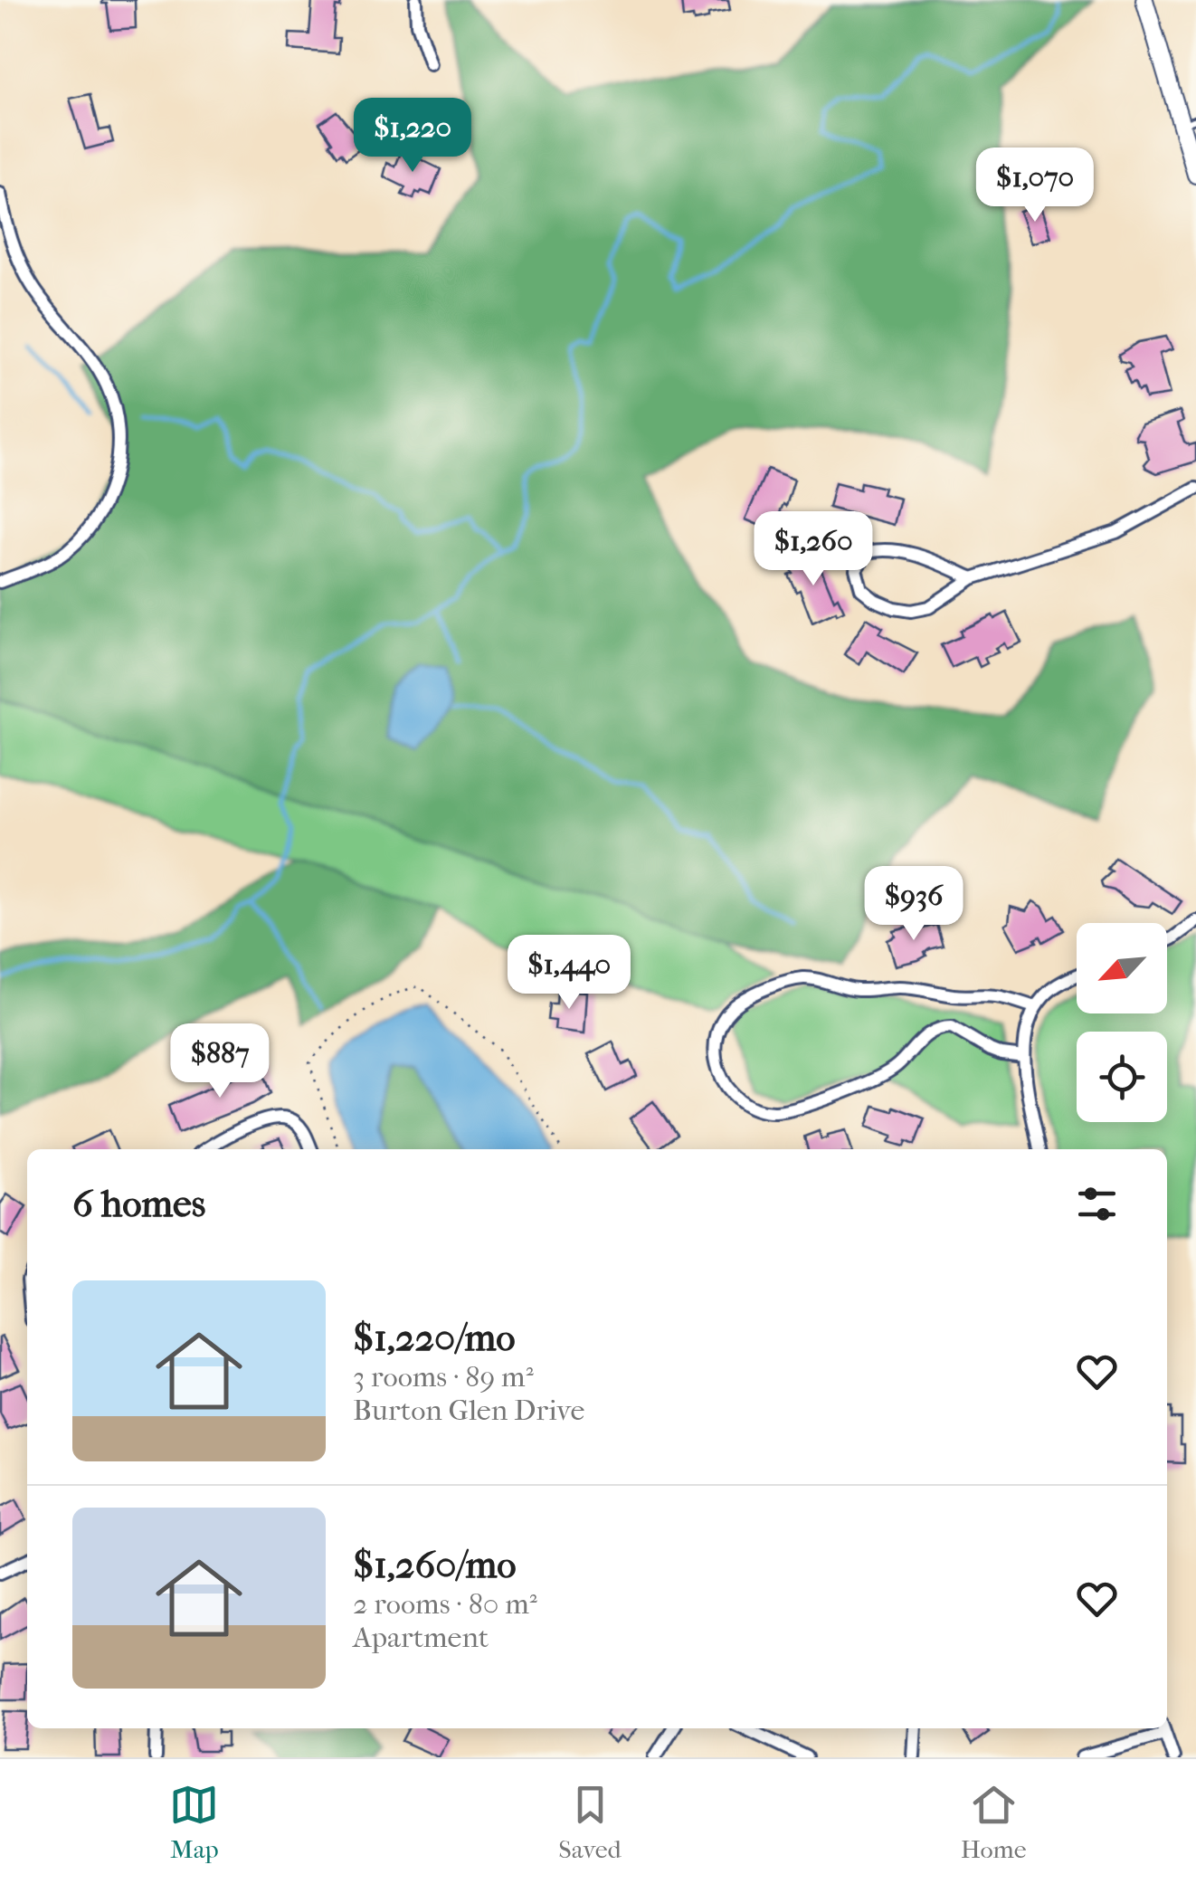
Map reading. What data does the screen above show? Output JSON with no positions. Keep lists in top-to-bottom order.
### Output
{
  "north": "bottom left",
  "page": {
    "price": [
      "$1,220",
      "$1,070",
      "$1,260",
      "$936",
      "$1,440",
      "$887"
    ],
    "heading": "6 homes",
    "list": [
      {
        "name": "$1,220/mo",
        "note": "3 rooms · 89 m² · Burton Glen Drive"
      },
      {
        "name": "$1,260/mo",
        "note": "2 rooms · 80 m² · Apartment"
      }
    ],
    "tabs": ["Map", "Saved", "Home"]
  }
}
